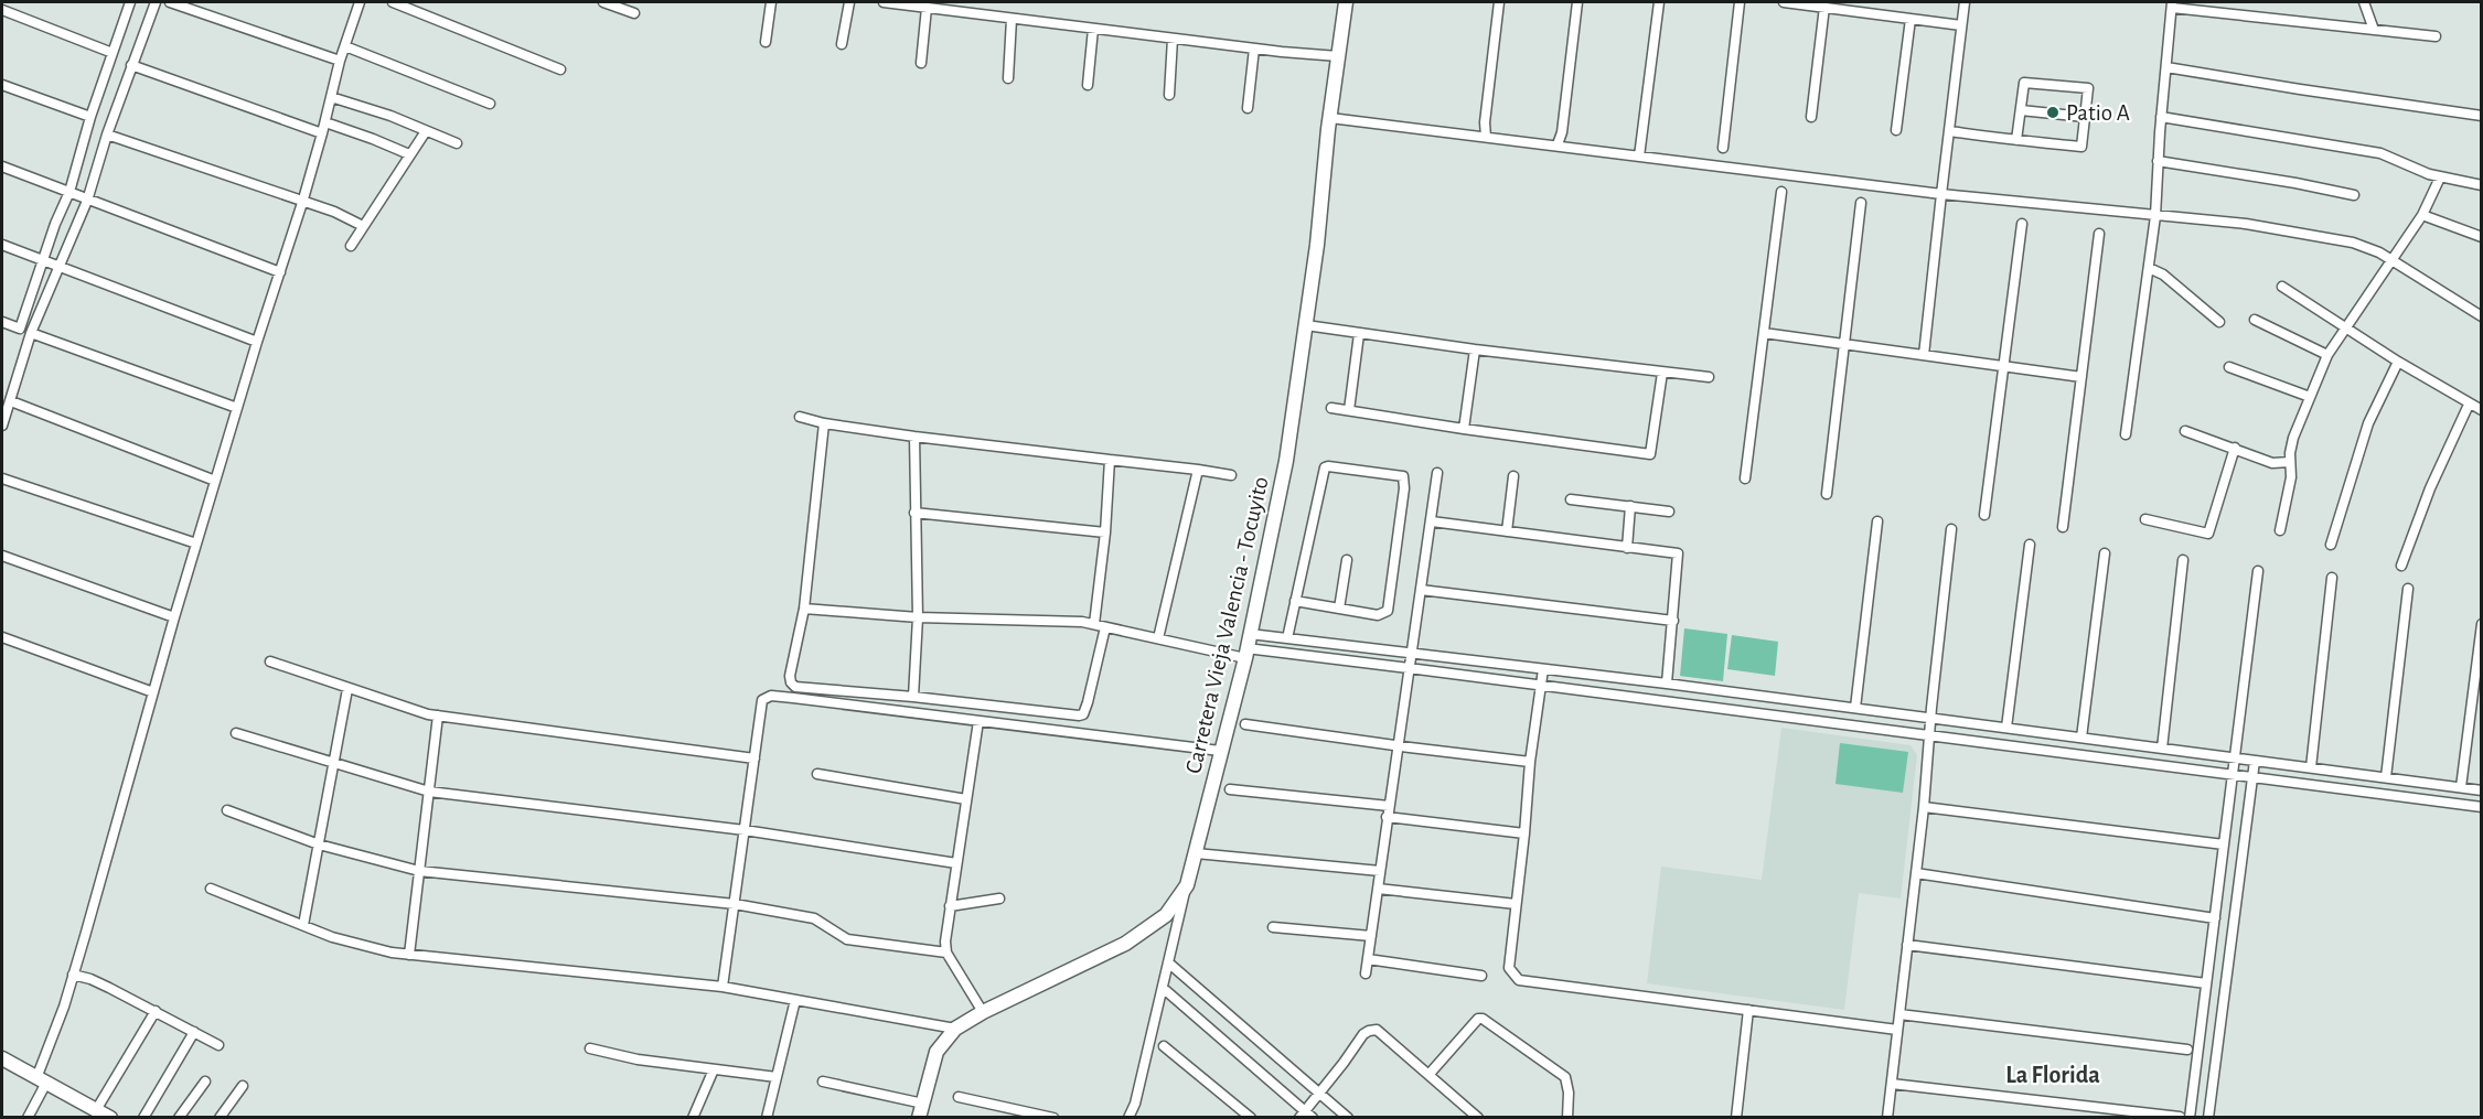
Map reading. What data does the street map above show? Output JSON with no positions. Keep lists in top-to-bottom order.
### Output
{
  "streets": {
    "street": ["Carretera Vieja Valencia - Tocuyito"]
  },
  "districts": ["La Florida"],
  "places": ["Patio A"]
}
